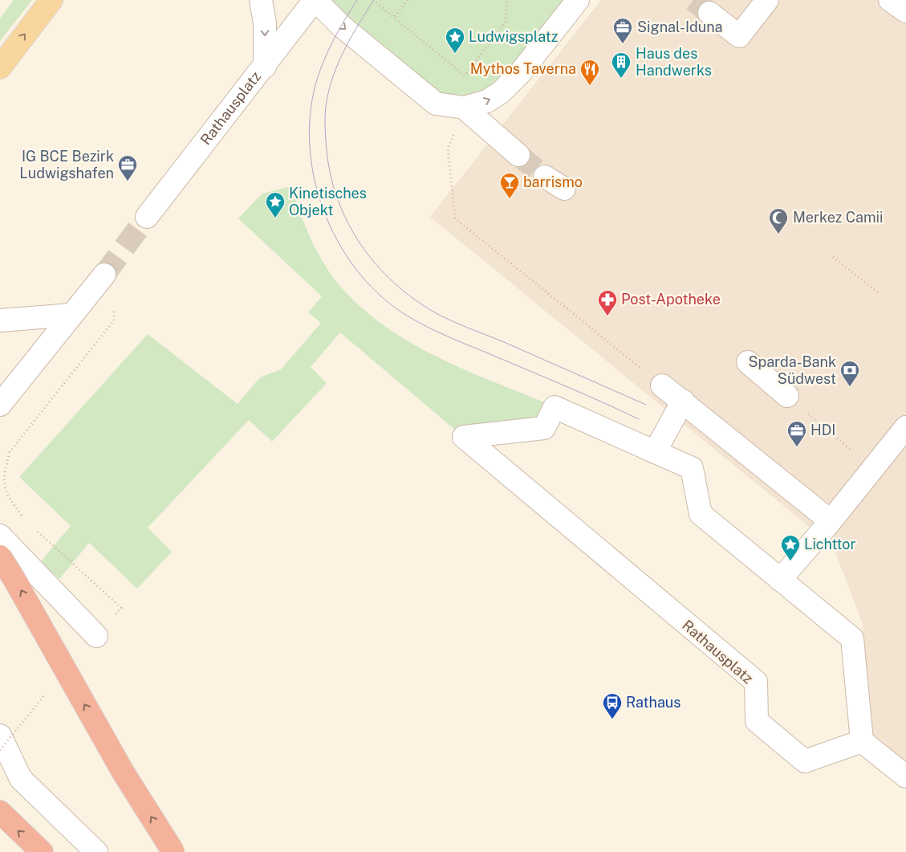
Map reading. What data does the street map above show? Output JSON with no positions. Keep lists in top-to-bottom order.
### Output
{
  "streets": {
    "street": ["Rathausplatz"]
  },
  "places": {
    "office": ["Signal-Iduna", "IG BCE Bezirk Ludwigshafen", "HDI"],
    "place": ["Ludwigsplatz", "Kinetisches Objekt", "Lichttor"],
    "building": ["Haus des Handwerks"],
    "restaurant": ["Mythos Taverna"],
    "bar": ["barrismo"],
    "mosque": ["Merkez Camii"],
    "pharmacy": ["Post-Apotheke"],
    "bank": ["Sparda-Bank Südwest"],
    "bus stop": ["Rathaus"]
  }
}
